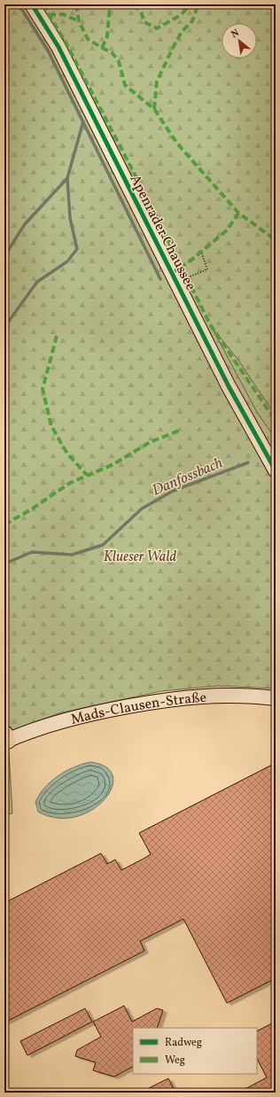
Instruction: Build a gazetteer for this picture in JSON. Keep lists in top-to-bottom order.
{
  "streets": {
    "street": ["Apenrader Chaussee", "Mads-Clausen-Straße"]
  },
  "water": ["Danfossbach"],
  "parks": ["Klueser Wald"],
  "legend": ["Radweg", "Weg"],
  "north": "top left"
}
